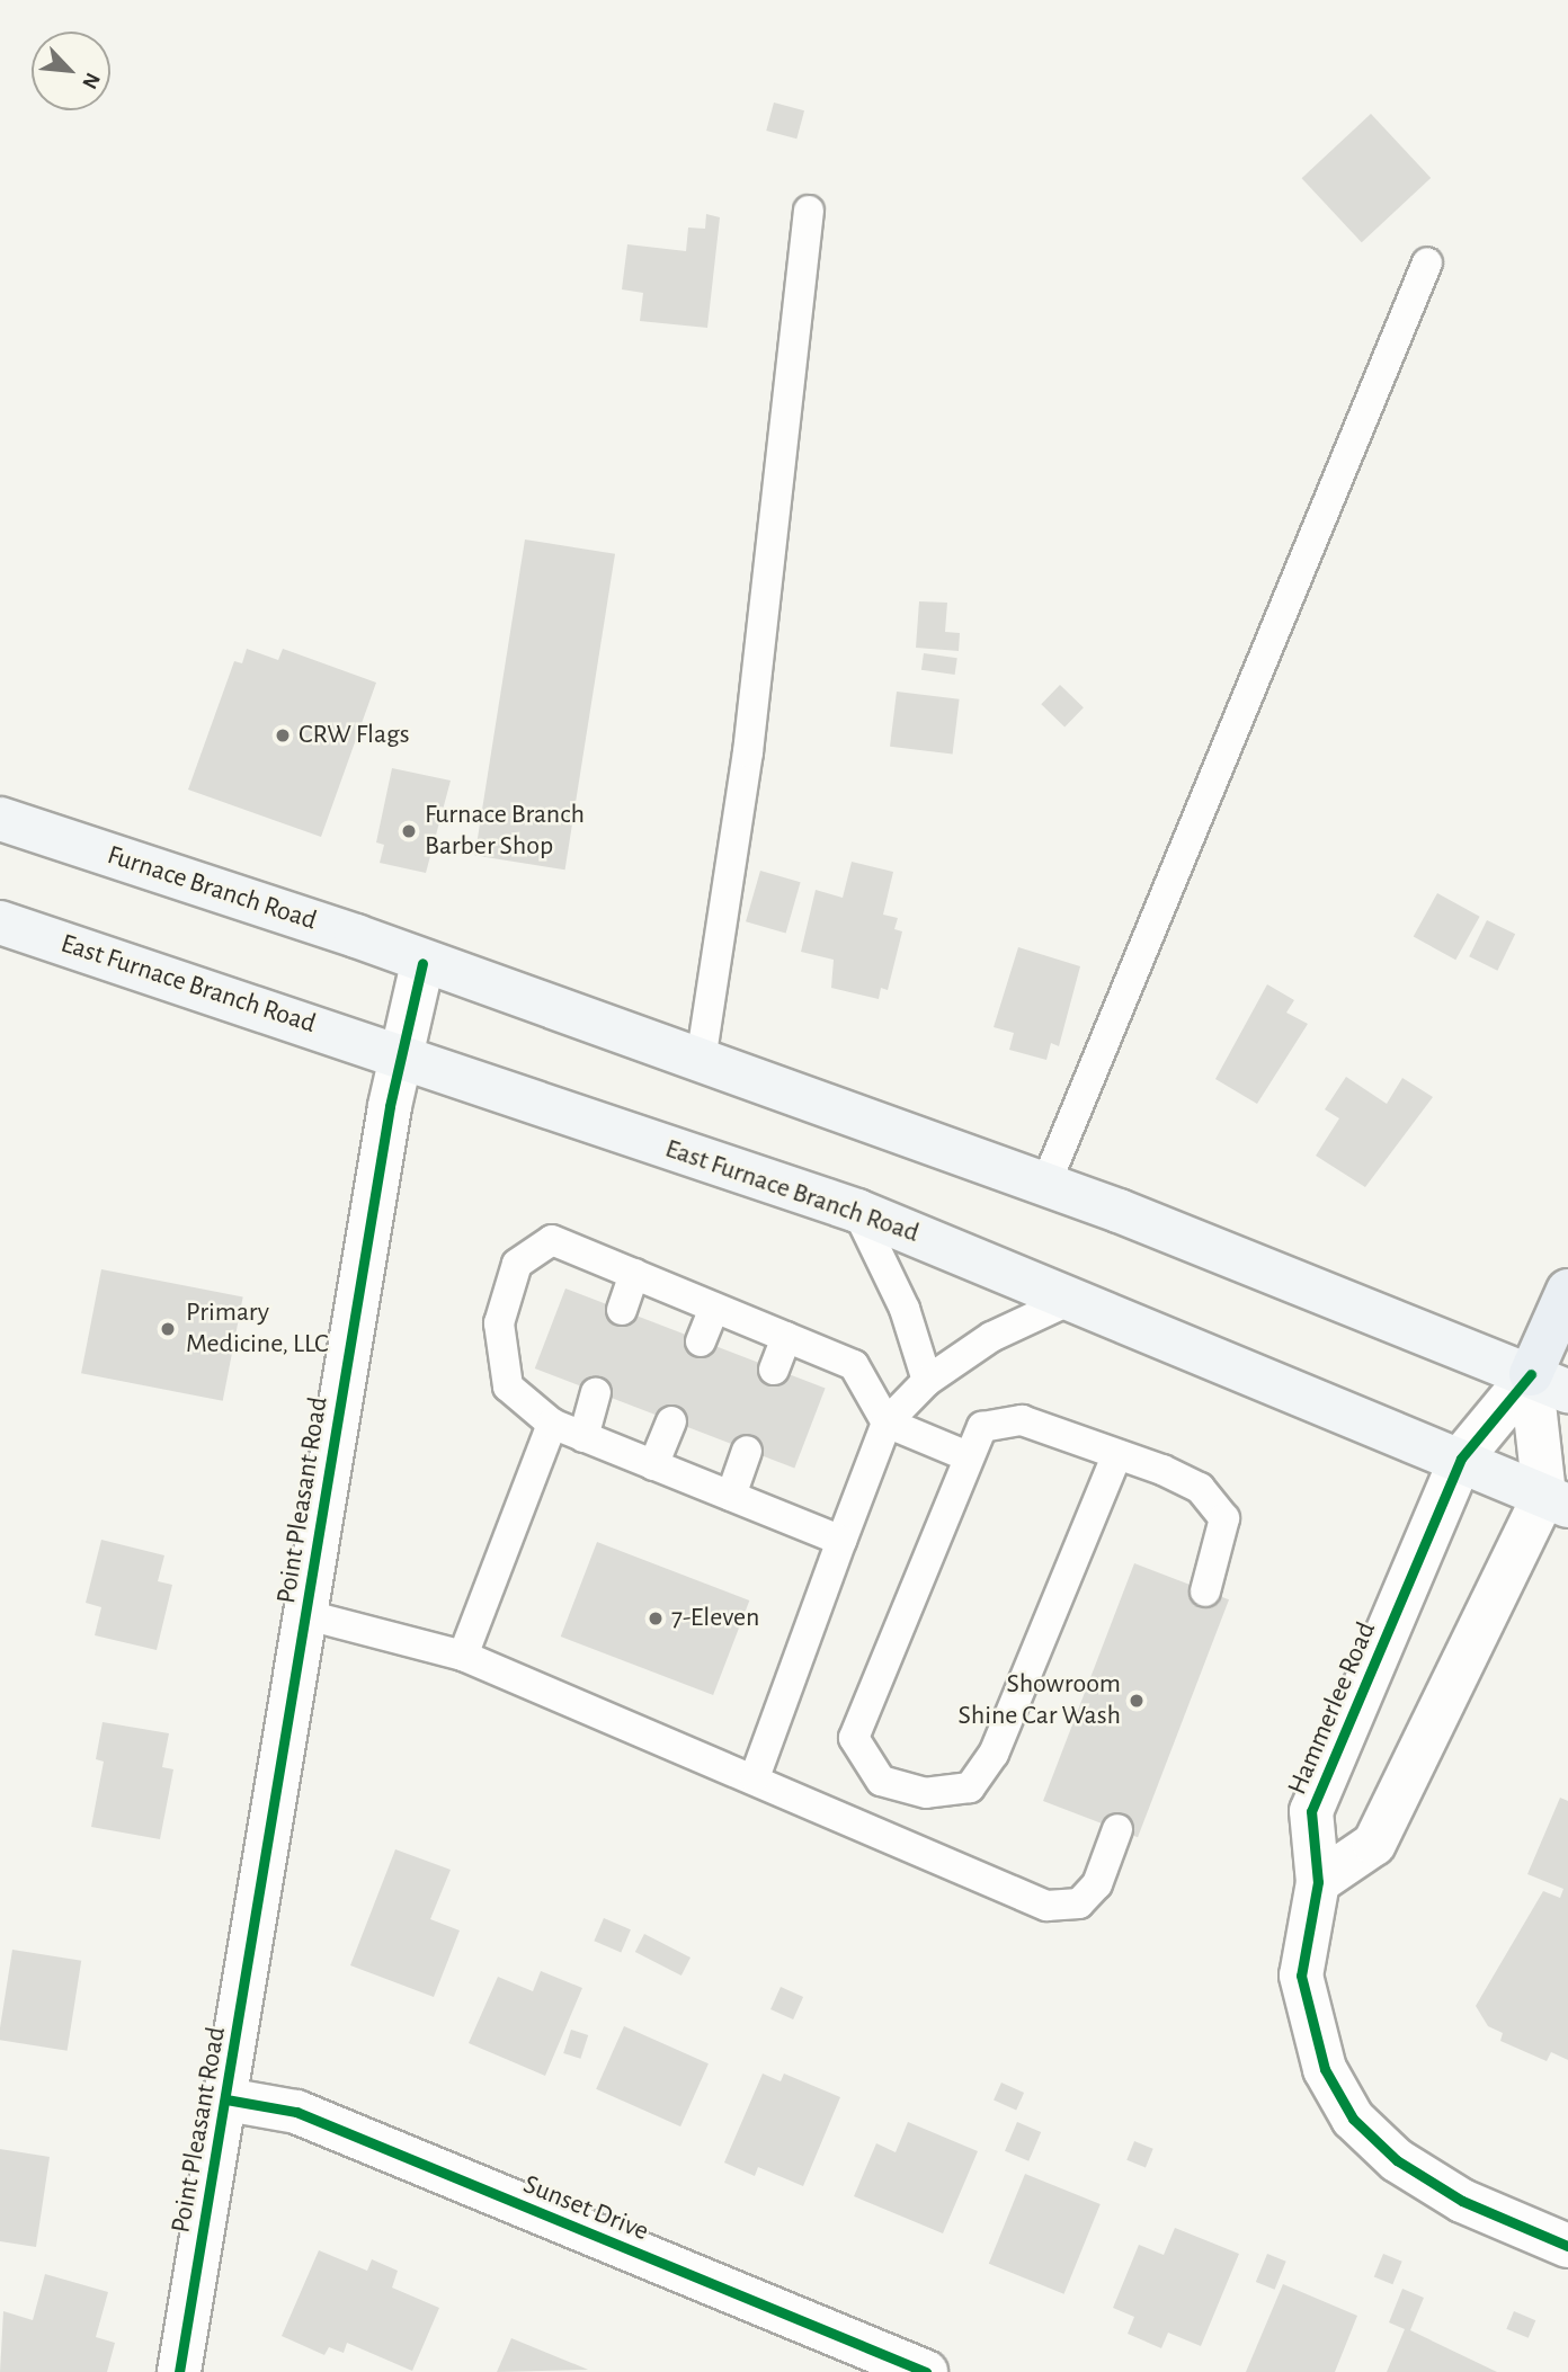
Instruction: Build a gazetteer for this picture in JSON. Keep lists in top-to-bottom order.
{
  "streets": {
    "main road": ["Furnace Branch Road", "East Furnace Branch Road"],
    "street": ["Point Pleasant Road", "Hammerlee Road", "Sunset Drive"]
  },
  "crossings": [
    ["Furnace Branch Road", "Point Pleasant Road"],
    ["East Furnace Branch Road", "Point Pleasant Road"],
    ["East Furnace Branch Road", "Hammerlee Road"],
    ["Point Pleasant Road", "Sunset Drive"]
  ],
  "places": [
    "CRW Flags",
    "Furnace Branch Barber Shop",
    "Primary Medicine, LLC",
    "7-Eleven",
    "Showroom Shine Car Wash"
  ],
  "north": "bottom right"
}
